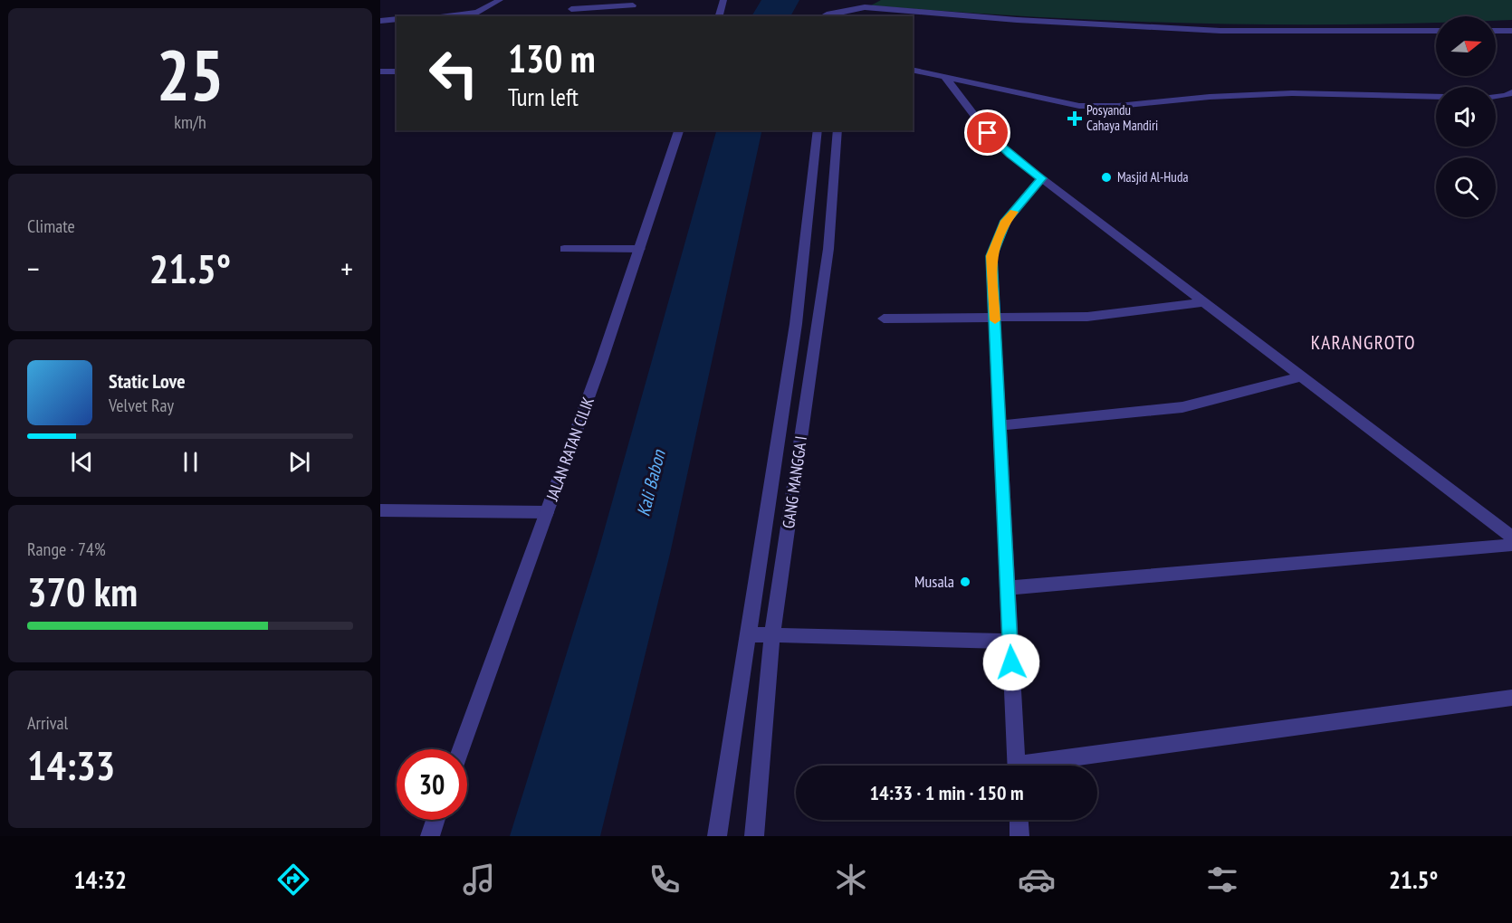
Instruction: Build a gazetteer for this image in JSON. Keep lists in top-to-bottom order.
{
  "streets": {
    "street": ["JALAN RATAN CILIK", "GANG MANGGA I"]
  },
  "districts": ["KARANGROTO"],
  "water": ["Kali Babon"],
  "places": {
    "health": ["Posyandu Cahaya Mandiri"],
    "other": ["Masjid Al-Huda", "Musala"]
  },
  "north": "right",
  "page": {
    "tile": [
      ["25", "km/h"],
      "Climate",
      ["Range · 74%", "370 km"],
      ["Arrival", "14:33"]
    ],
    "turn": ["130 m", "Turn left"],
    "heat": ["−", "21.5°", "+"],
    "song": ["Static Love", "Velvet Ray"],
    "limit": "30",
    "trip": "14:33 · 1 min · 150 m",
    "tabs": ["14:32", "21.5°"]
  }
}
